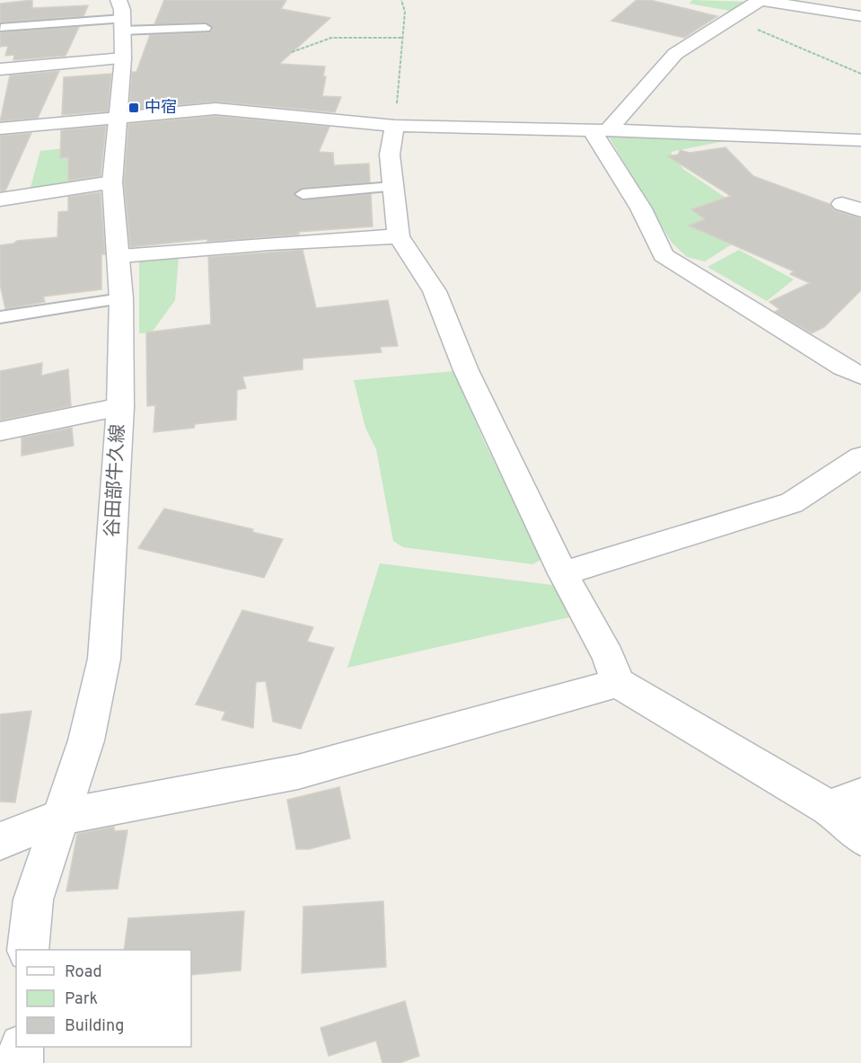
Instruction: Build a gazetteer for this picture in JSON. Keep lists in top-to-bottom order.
{
  "streets": {
    "street": ["谷田部牛久線"]
  },
  "places": {
    "transit": ["中宿"]
  },
  "legend": ["Road", "Park", "Building"]
}
